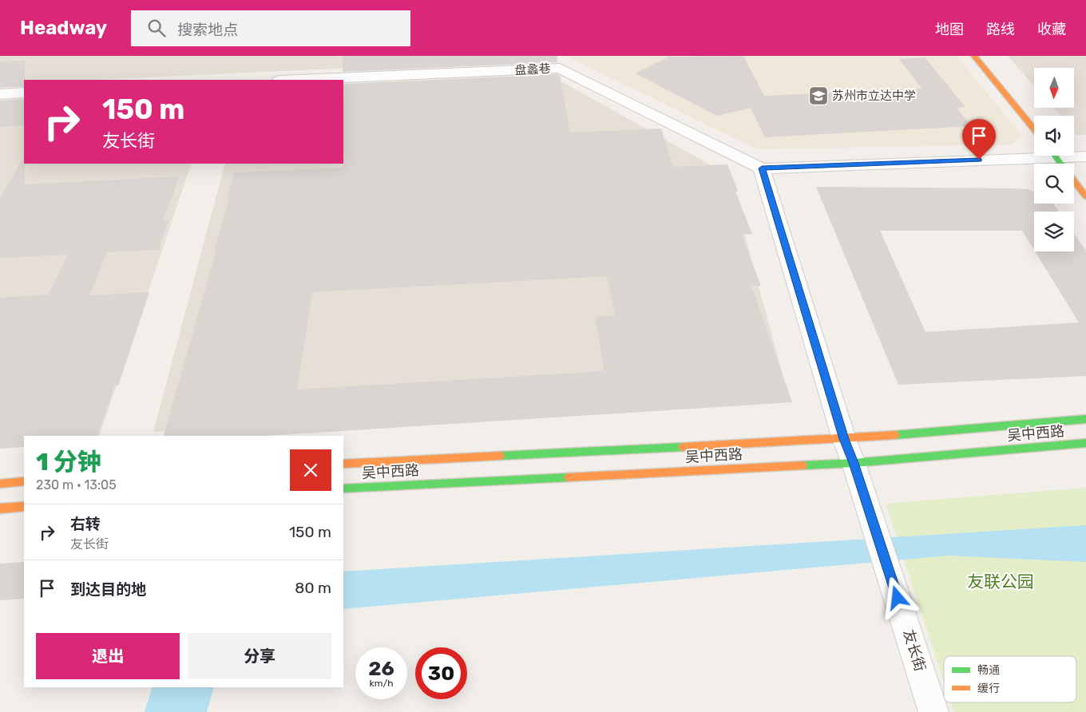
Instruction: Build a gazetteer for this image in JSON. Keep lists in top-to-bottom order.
{
  "streets": {
    "main road": ["吴中西路"],
    "street": ["盘蠡巷", "友长街"]
  },
  "crossings": [
    ["盘蠡巷", "友长街"],
    ["吴中西路", "友长街"]
  ],
  "parks": ["友联公园"],
  "places": {
    "school or university": ["苏州市立达中学"]
  },
  "legend": ["畅通", "缓行"],
  "north": "bottom",
  "page": {
    "header": "Headway",
    "search": "搜索地点",
    "nav": ["地图", "路线", "收藏"],
    "turn": ["150 m", "友长街"],
    "heading": ["1 分钟", "230 m · 13:05"],
    "list": [
      {
        "name": "右转",
        "note": "友长街",
        "value": "150 m"
      },
      {
        "name": "到达目的地",
        "value": "80 m"
      }
    ],
    "buttons": ["退出", "分享"],
    "speed": "26 km/h",
    "limit": "30"
  }
}
